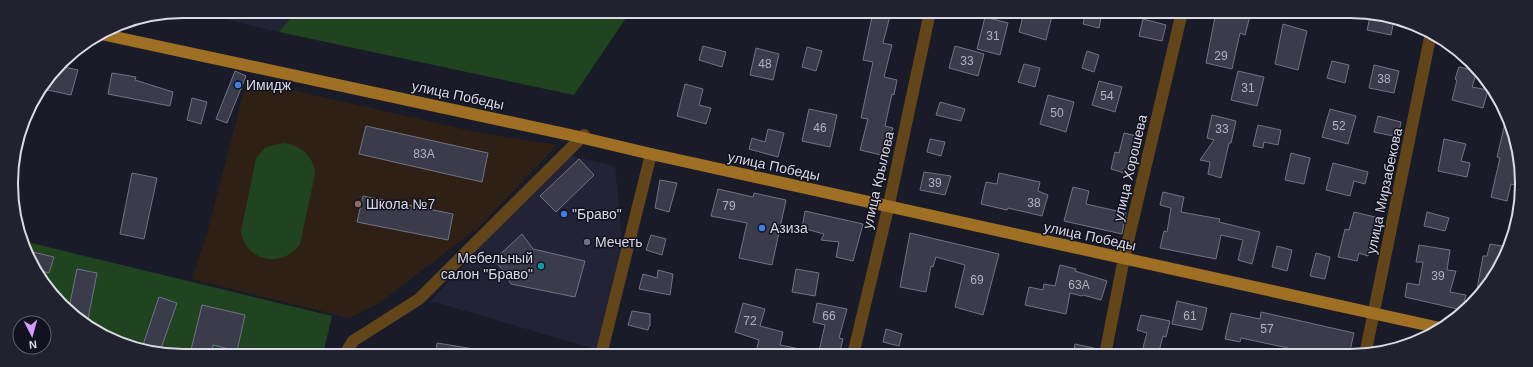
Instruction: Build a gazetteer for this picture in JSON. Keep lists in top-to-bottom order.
{
  "streets": {
    "main road": ["улица Победы"],
    "street": ["улица Хорошева", "улица Крылова", "улица Мирзабекова"]
  },
  "crossings": [
    ["улица Победы", "улица Хорошева"],
    ["улица Победы", "улица Крылова"],
    ["улица Победы", "улица Мирзабекова"]
  ],
  "places": [
    "Имидж",
    "Школа №7",
    "\"Браво\"",
    "Азиза",
    "Мечеть",
    "Мебельный салон \"Браво\""
  ],
  "house_numbers": [
    "31",
    "29",
    "33",
    "48",
    "38",
    "31",
    "54",
    "50",
    "52",
    "46",
    "33",
    "83А",
    "39",
    "38",
    "79",
    "39",
    "69",
    "63А",
    "66",
    "61",
    "72",
    "57"
  ],
  "north": "bottom"
}
